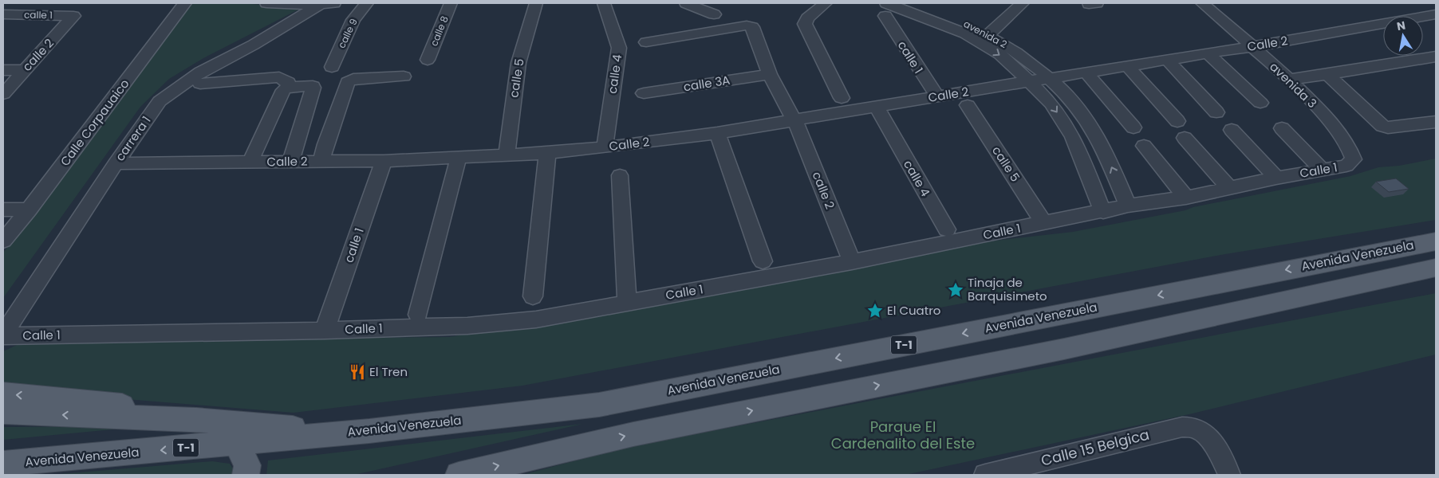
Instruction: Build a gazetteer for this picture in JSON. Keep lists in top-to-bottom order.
{
  "streets": {
    "main road": ["Avenida Venezuela", "T-1"],
    "street": [
      "calle 1",
      "calle 8",
      "calle 9",
      "avenida 2",
      "Calle 2",
      "calle 2",
      "calle 4",
      "calle 5",
      "calle 3A",
      "avenida 3",
      "Calle Corpauaico",
      "carrera 1",
      "Calle 1",
      "Calle 15 Belgica"
    ]
  },
  "crossings": [
    ["calle 1", "Calle 2"],
    ["calle 1", "calle 2"],
    ["calle 1", "Calle 1"],
    ["avenida 2", "Calle 2"],
    ["avenida 2", "Calle 1"],
    ["Calle 2", "calle 2"],
    ["Calle 2", "calle 4"],
    ["Calle 2", "calle 5"],
    ["Calle 2", "avenida 3"],
    ["Calle 2", "carrera 1"],
    ["calle 2", "calle 3A"],
    ["calle 2", "Calle 1"],
    ["calle 5", "Calle 1"],
    ["avenida 3", "Calle 1"],
    ["carrera 1", "Calle 1"]
  ],
  "parks": ["Parque El Cardenalito del Este"],
  "places": {
    "place": ["Tinaja de Barquisimeto", "El Cuatro"],
    "restaurant": ["El Tren"]
  },
  "north": "top"
}
